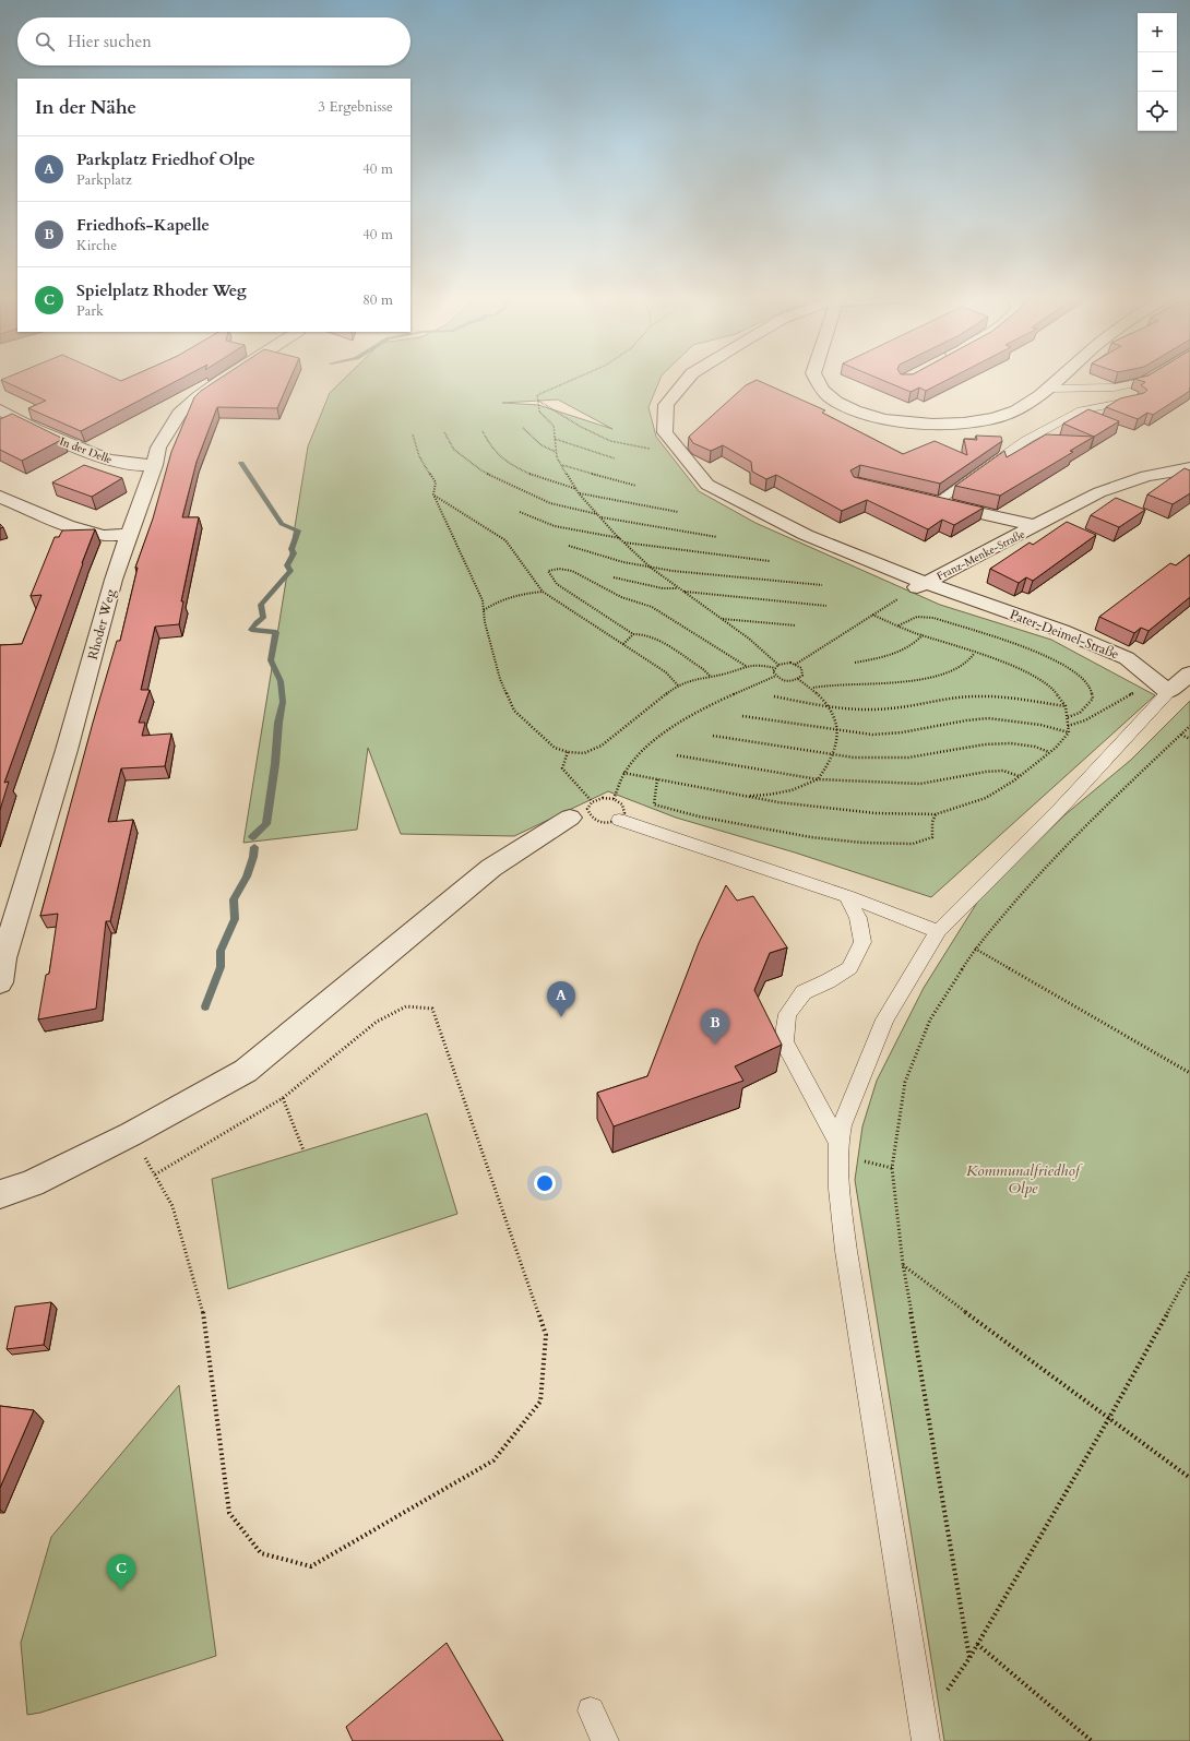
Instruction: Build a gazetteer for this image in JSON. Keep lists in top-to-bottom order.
{
  "streets": {
    "street": [
      "In der Delle",
      "Franz-Menke-Straße",
      "Rhoder Weg",
      "Pater-Deimel-Straße"
    ]
  },
  "crossings": [
    ["In der Delle", "Rhoder Weg"],
    ["Franz-Menke-Straße", "Pater-Deimel-Straße"]
  ],
  "parks": ["Kommunalfriedhof Olpe"],
  "page": {
    "map_buttons": ["+", "−"],
    "search": "Hier suchen",
    "heading": ["In der Nähe", "3 Ergebnisse"],
    "list": [
      {
        "mark": "A",
        "name": "Parkplatz Friedhof Olpe",
        "note": "Parkplatz",
        "value": "40 m"
      },
      {
        "mark": "B",
        "name": "Friedhofs-Kapelle",
        "note": "Kirche",
        "value": "40 m"
      },
      {
        "mark": "C",
        "name": "Spielplatz Rhoder Weg",
        "note": "Park",
        "value": "80 m"
      }
    ],
    "pins": ["A", "B", "C"]
  }
}
